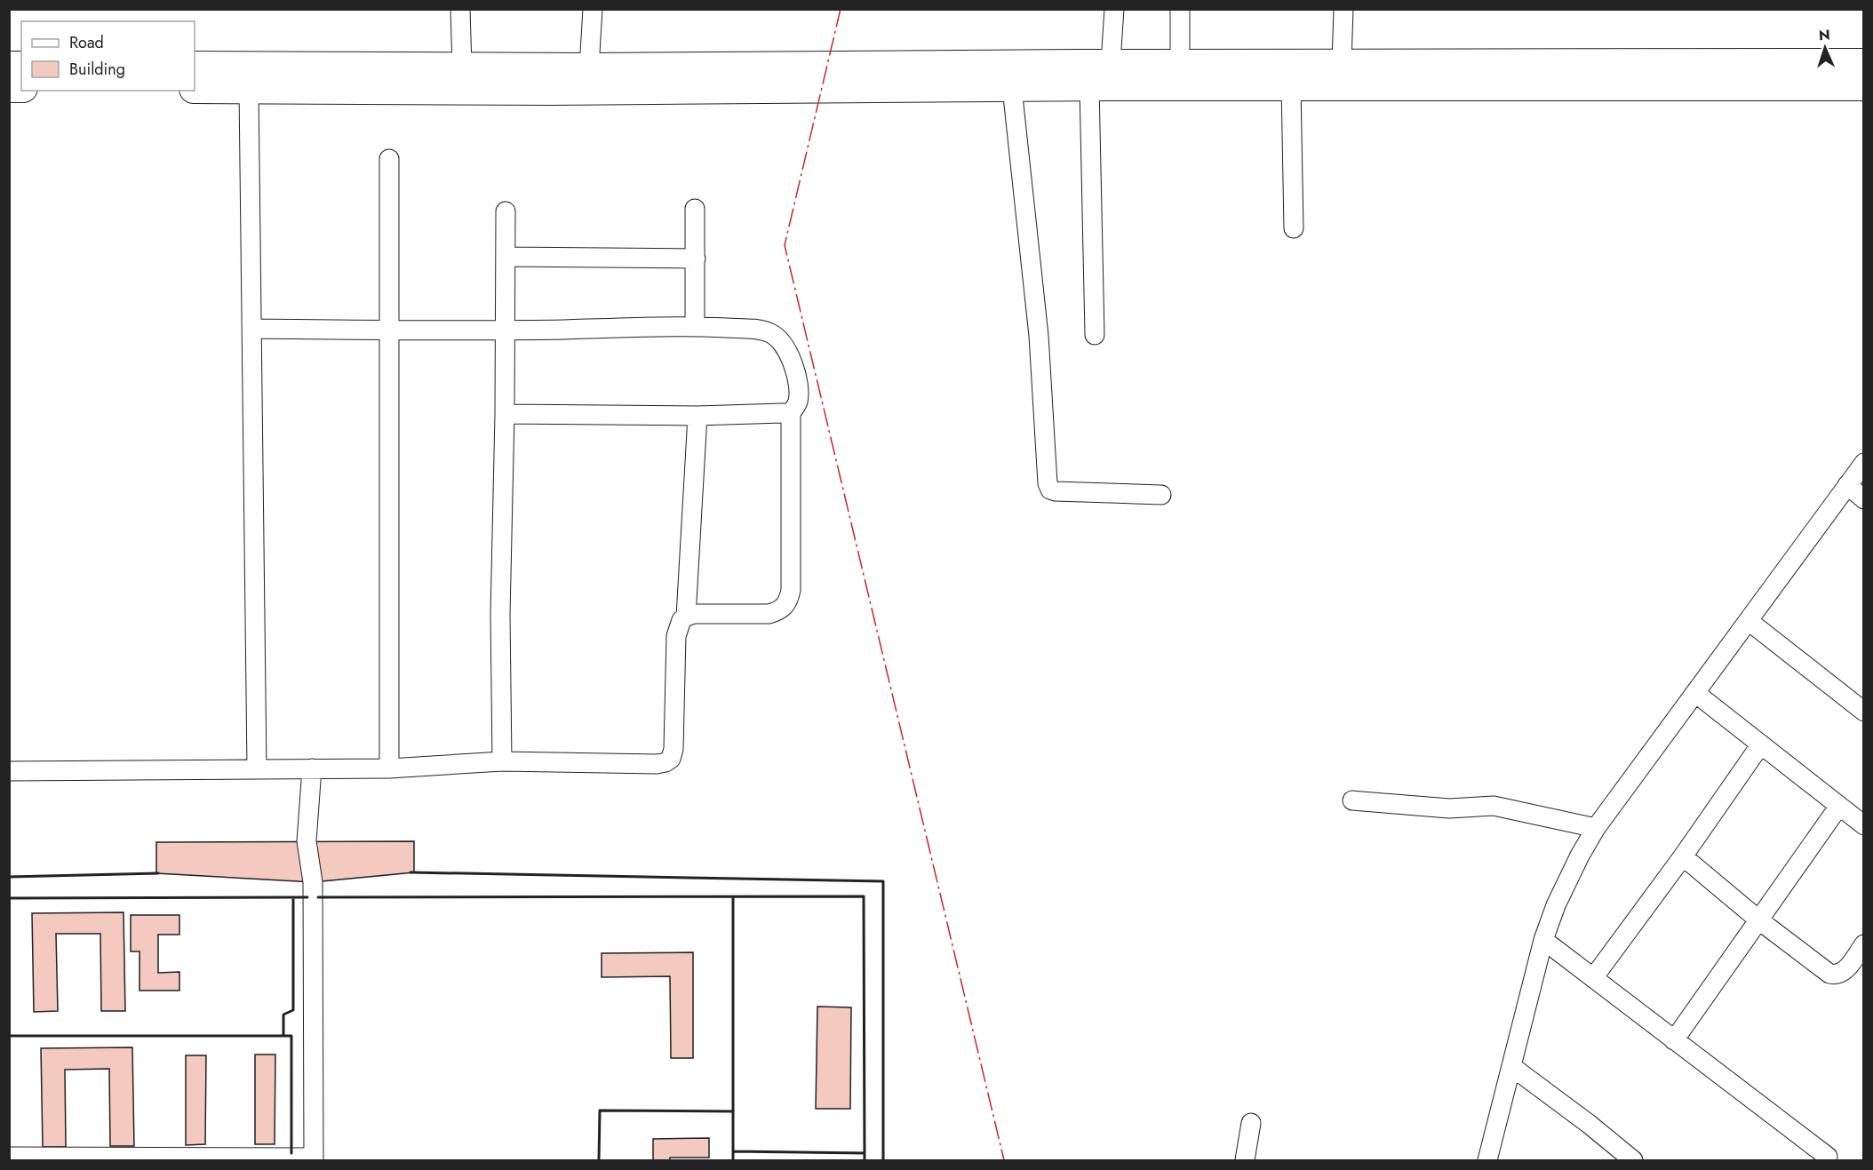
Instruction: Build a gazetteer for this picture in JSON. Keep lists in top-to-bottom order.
{
  "legend": ["Road", "Building"],
  "north": "top"
}
